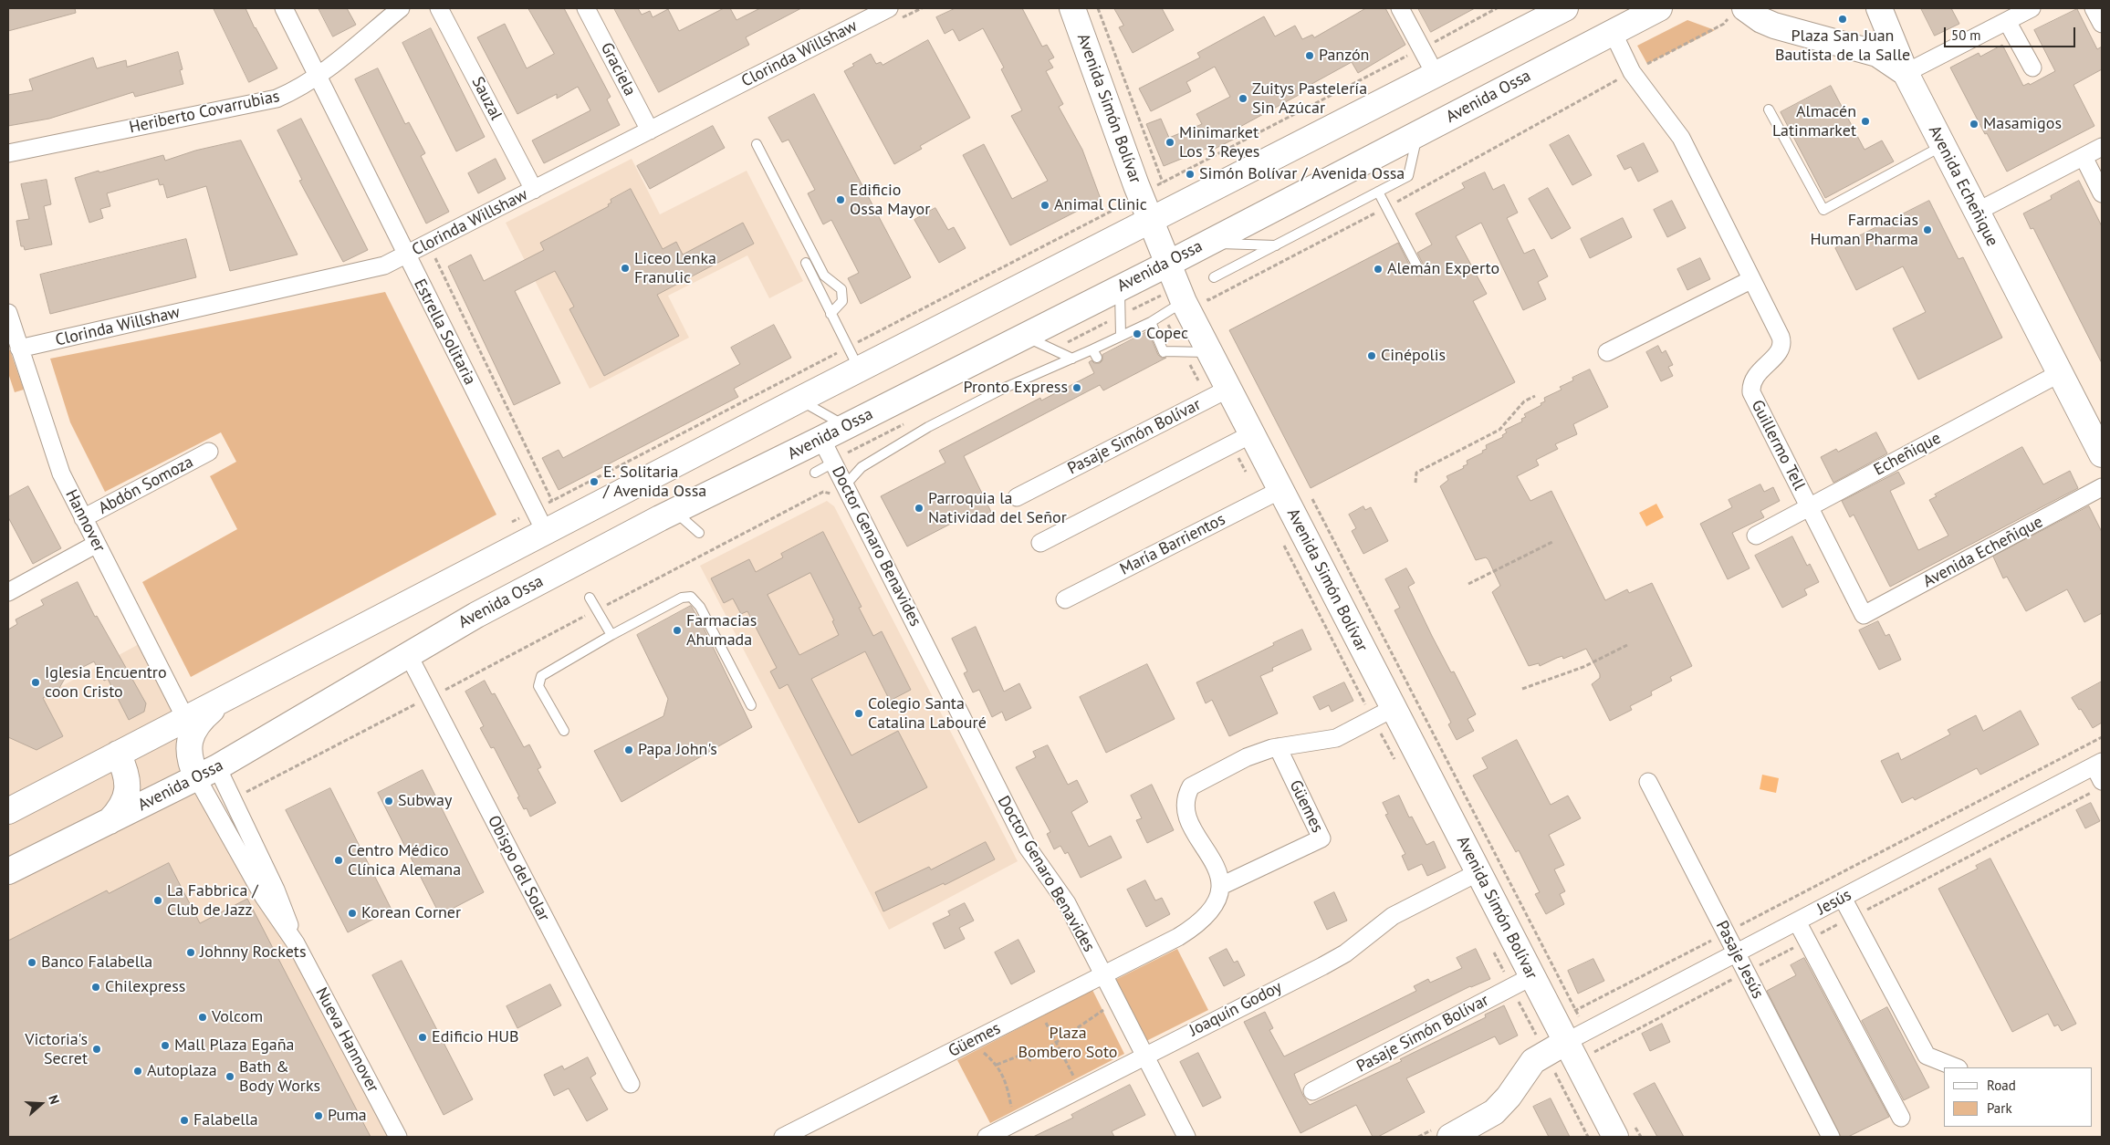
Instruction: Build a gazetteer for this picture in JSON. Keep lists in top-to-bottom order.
{
  "streets": {
    "main road": ["Avenida Ossa", "Avenida Simón Bolívar", "Avenida Echeñique"],
    "street": [
      "Clorinda Willshaw",
      "Graciela",
      "Sauzal",
      "Heriberto Covarrubias",
      "Estrella Solitaria",
      "Pasaje Simón Bolívar",
      "Guillermo Tell",
      "Echeñique",
      "Abdón Somoza",
      "Hannover",
      "María Barrientos",
      "Doctor Genaro Benavides",
      "Güemes",
      "Obispo del Solar",
      "Jesús",
      "Pasaje Jesús",
      "Joaquín Godoy",
      "Nueva Hannover"
    ]
  },
  "crossings": [
    ["Clorinda Willshaw", "Graciela"],
    ["Clorinda Willshaw", "Sauzal"],
    ["Clorinda Willshaw", "Estrella Solitaria"],
    ["Clorinda Willshaw", "Hannover"],
    ["Avenida Ossa", "Avenida Simón Bolívar"],
    ["Avenida Ossa", "Guillermo Tell"],
    ["Avenida Ossa", "Doctor Genaro Benavides"],
    ["Avenida Ossa", "Obispo del Solar"],
    ["Avenida Ossa", "Nueva Hannover"],
    ["Avenida Simón Bolívar", "Pasaje Simón Bolívar"],
    ["Avenida Simón Bolívar", "María Barrientos"],
    ["Avenida Simón Bolívar", "Jesús"],
    ["Avenida Simón Bolívar", "Joaquín Godoy"],
    ["Heriberto Covarrubias", "Estrella Solitaria"],
    ["Avenida Echeñique", "Guillermo Tell"],
    ["Avenida Echeñique", "Echeñique"],
    ["Guillermo Tell", "Echeñique"],
    ["Abdón Somoza", "Hannover"],
    ["Doctor Genaro Benavides", "Güemes"],
    ["Doctor Genaro Benavides", "Joaquín Godoy"],
    ["Jesús", "Pasaje Jesús"]
  ],
  "parks": ["Plaza Bombero Soto"],
  "places": [
    "Plaza San Juan Bautista de la Salle",
    "Panzón",
    "Zuitys Pastelería Sin Azúcar",
    "Almacén Latinmarket",
    "Masamigos",
    "Minimarket Los 3 Reyes",
    "Simón Bolívar / Avenida Ossa",
    "Edificio Ossa Mayor",
    "Animal Clinic",
    "Farmacias Human Pharma",
    "Liceo Lenka Franulic",
    "Alemán Experto",
    "Copec",
    "Cinépolis",
    "Pronto Express",
    "E. Solitaria / Avenida Ossa",
    "Parroquia la Natividad del Señor",
    "Farmacias Ahumada",
    "Iglesia Encuentro coon Cristo",
    "Colegio Santa Catalina Labouré",
    "Papa John's",
    "Subway",
    "Centro Médico Clínica Alemana",
    "La Fabbrica / Club de Jazz",
    "Korean Corner",
    "Johnny Rockets",
    "Banco Falabella",
    "Chilexpress",
    "Volcom",
    "Edificio HUB",
    "Mall Plaza Egaña",
    "Victoria's Secret",
    "Autoplaza",
    "Bath & Body Works",
    "Puma",
    "Falabella"
  ],
  "legend": ["Road", "Park"],
  "scale_bar": "50 m",
  "north": "right"
}
